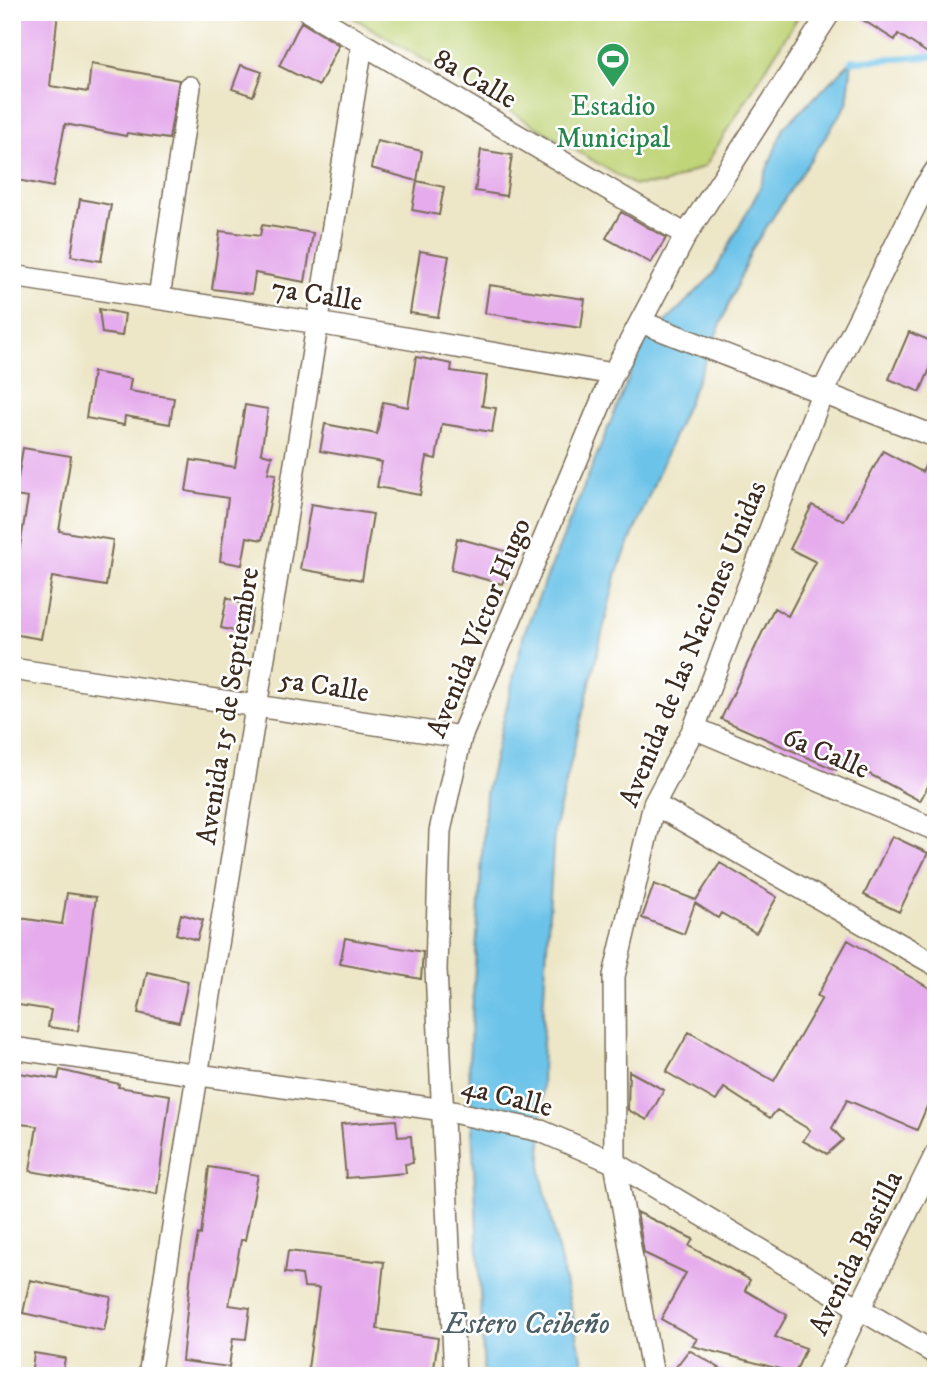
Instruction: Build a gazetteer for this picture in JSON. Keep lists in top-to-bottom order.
{
  "streets": {
    "street": [
      "8a Calle",
      "7a Calle",
      "Avenida Víctor Hugo",
      "Avenida de las Naciones Unidas",
      "5a Calle",
      "Avenida 15 de Septiembre",
      "6a Calle",
      "4a Calle",
      "Avenida Bastilla"
    ]
  },
  "crossings": [
    ["8a Calle", "Avenida Víctor Hugo"],
    ["8a Calle", "Avenida 15 de Septiembre"],
    ["7a Calle", "Avenida Víctor Hugo"],
    ["7a Calle", "Avenida 15 de Septiembre"],
    ["Avenida Víctor Hugo", "5a Calle"],
    ["Avenida Víctor Hugo", "4a Calle"],
    ["Avenida de las Naciones Unidas", "6a Calle"],
    ["Avenida de las Naciones Unidas", "4a Calle"],
    ["5a Calle", "Avenida 15 de Septiembre"],
    ["Avenida 15 de Septiembre", "4a Calle"],
    ["4a Calle", "Avenida Bastilla"]
  ],
  "water": ["Estero Ceibeño"],
  "places": {
    "sports": ["Estadio Municipal"]
  }
}
